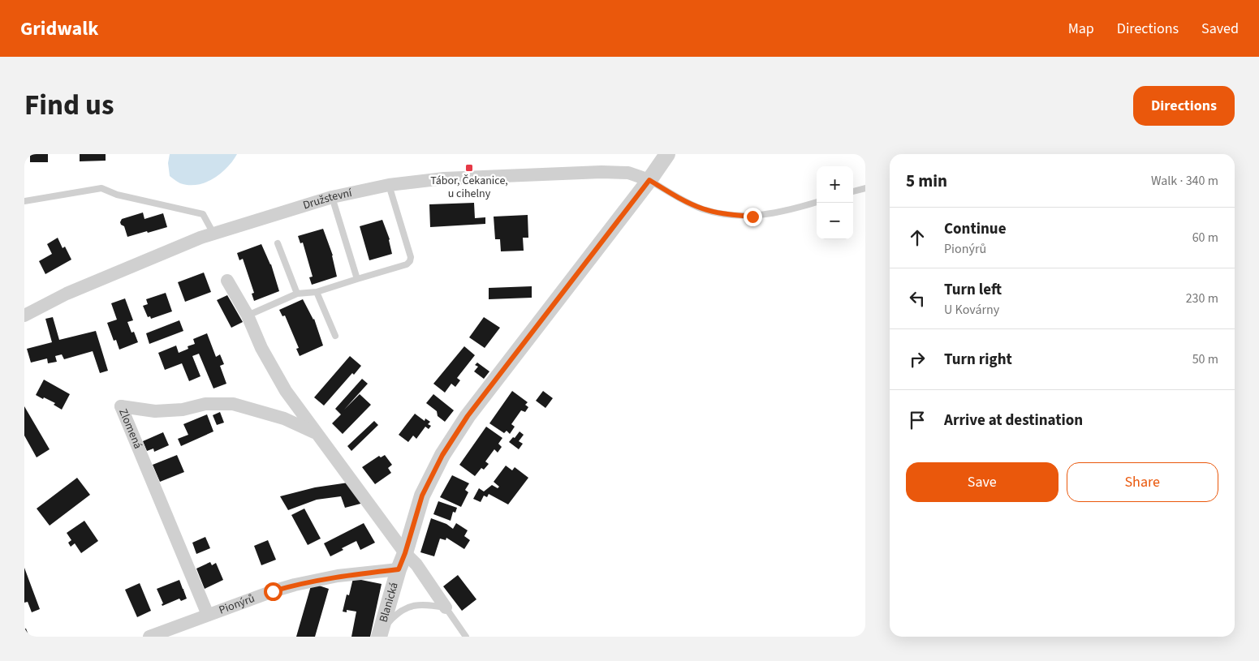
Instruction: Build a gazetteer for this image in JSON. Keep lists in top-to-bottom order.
{
  "streets": {
    "street": [
      "Družstevní",
      "Zlomená",
      "Blanická",
      "Pionýrů"
    ]
  },
  "crossings": [
    ["Družstevní", "Blanická"],
    ["Zlomená", "Blanická"],
    ["Zlomená", "Pionýrů"],
    ["Blanická", "Pionýrů"]
  ],
  "places": {
    "transit": ["Tábor, Čekanice, u cihelny"]
  },
  "page": {
    "header": "Gridwalk",
    "nav": ["Map", "Directions", "Saved"],
    "title": "Find us",
    "buttons": [
      "Directions",
      ["Save", "Share"]
    ],
    "heading": ["5 min", "Walk · 340 m"],
    "map_buttons": ["+", "−"],
    "list": [
      ["Continue", "Pionýrů", "60 m"],
      ["Turn left", "U Kovárny", "230 m"],
      ["Turn right", "50 m"],
      "Arrive at destination"
    ]
  }
}
